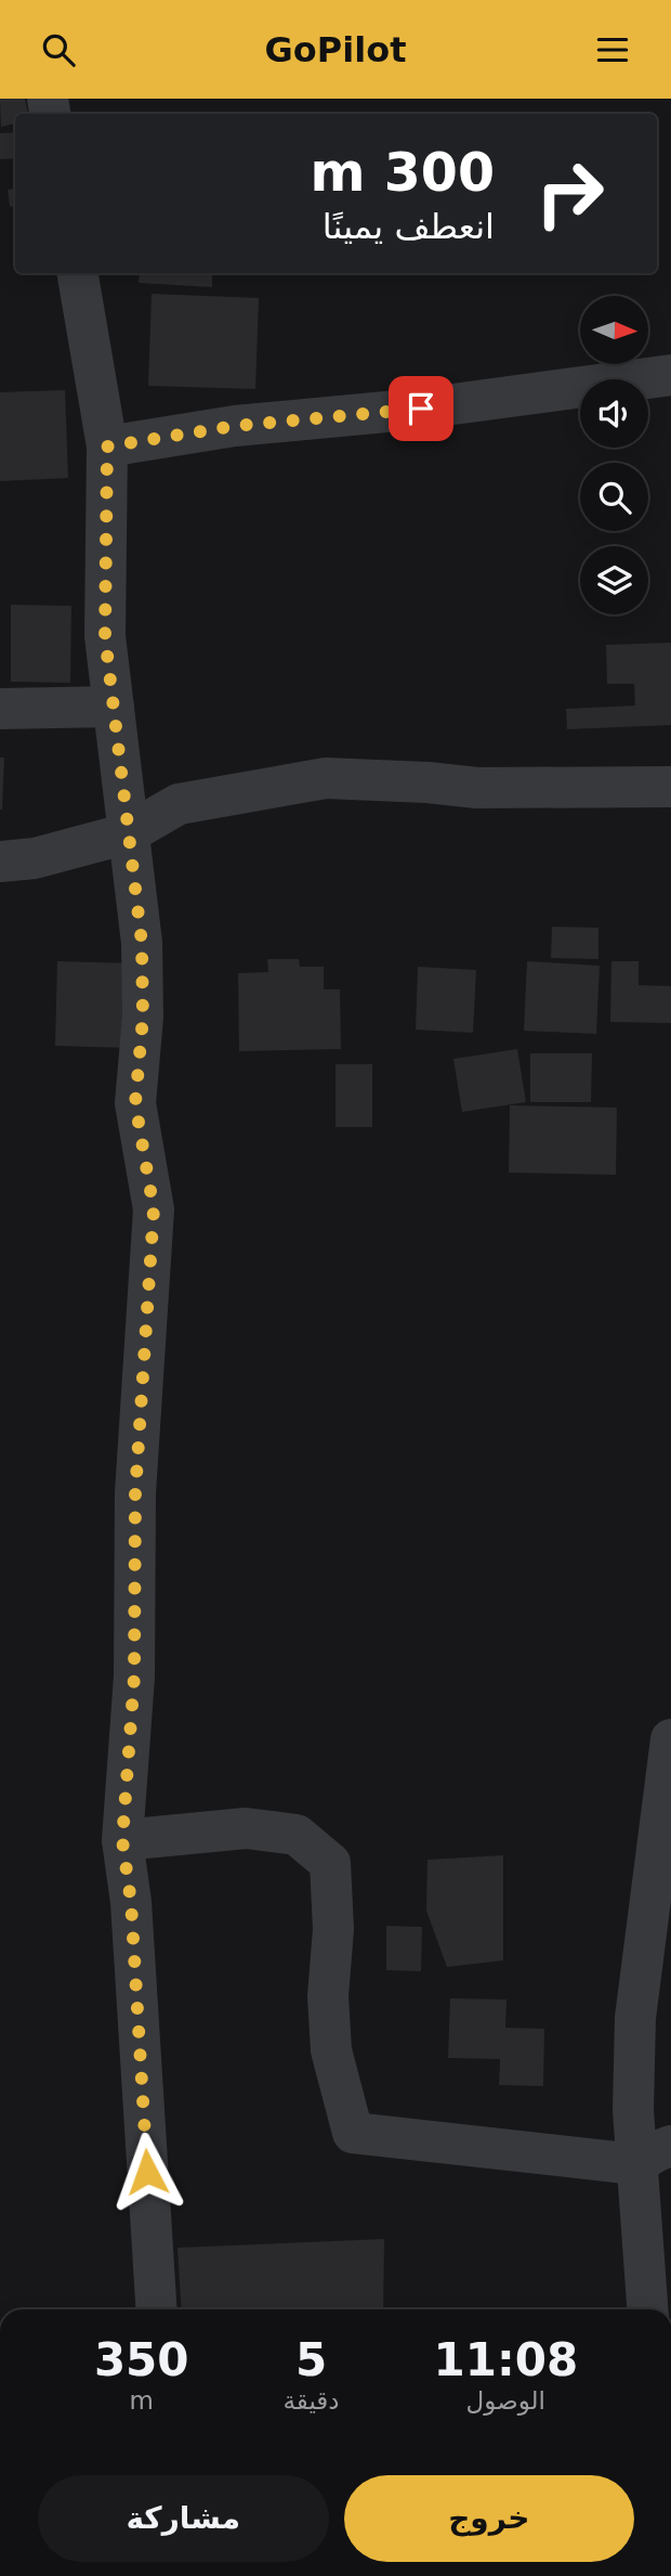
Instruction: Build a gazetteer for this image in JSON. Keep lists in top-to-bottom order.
{
  "north": "right",
  "page": {
    "header": "GoPilot",
    "turn": ["300 m", "انعطف يمينًا"],
    "eta": [
      "11:08",
      "الوصول",
      "5",
      "دقيقة",
      "350",
      "m"
    ],
    "buttons": ["خروج", "مشاركة"]
  }
}
